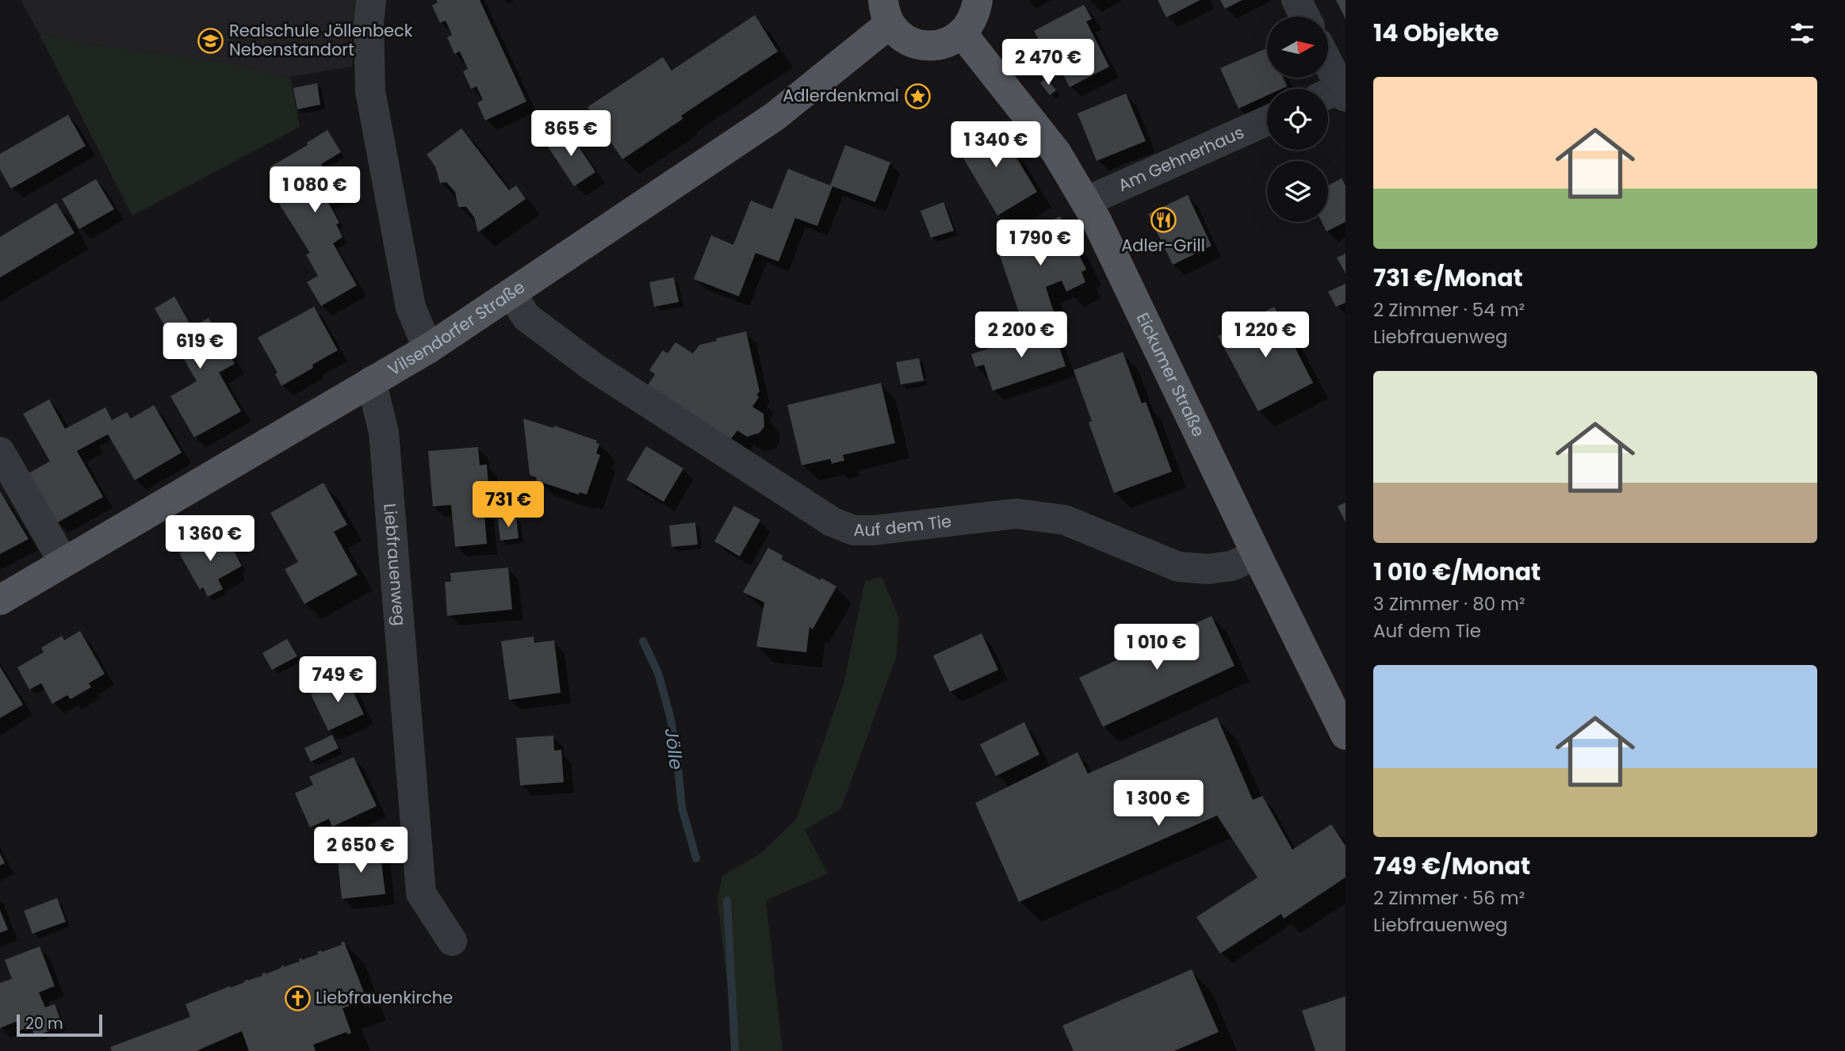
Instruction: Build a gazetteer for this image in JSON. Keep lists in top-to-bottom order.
{
  "streets": {
    "main road": ["Vilsendorfer Straße", "Eickumer Straße"],
    "street": ["Am Gehnerhaus", "Auf dem Tie", "Liebfrauenweg"]
  },
  "crossings": [
    ["Am Gehnerhaus", "Eickumer Straße"],
    ["Vilsendorfer Straße", "Auf dem Tie"],
    ["Vilsendorfer Straße", "Liebfrauenweg"],
    ["Eickumer Straße", "Auf dem Tie"]
  ],
  "water": ["Jölle"],
  "places": {
    "school or university": ["Realschule Jöllenbeck Nebenstandort"],
    "place": ["Adlerdenkmal"],
    "restaurant": ["Adler-Grill"],
    "church": ["Liebfrauenkirche"]
  },
  "scale_bar": "20 m",
  "north": "right",
  "page": {
    "heading": "14 Objekte",
    "price": [
      "2 470 €",
      "865 €",
      "1 340 €",
      "1 080 €",
      "1 790 €",
      "2 200 €",
      "1 220 €",
      "619 €",
      "731 €",
      "1 360 €",
      "1 010 €",
      "749 €",
      "1 300 €",
      "2 650 €"
    ],
    "list": [
      {
        "name": "731 €/Monat",
        "note": "2 Zimmer · 54 m² · Liebfrauenweg"
      },
      {
        "name": "1 010 €/Monat",
        "note": "3 Zimmer · 80 m² · Auf dem Tie"
      },
      {
        "name": "749 €/Monat",
        "note": "2 Zimmer · 56 m² · Liebfrauenweg"
      }
    ],
    "scale": "20 m"
  }
}
